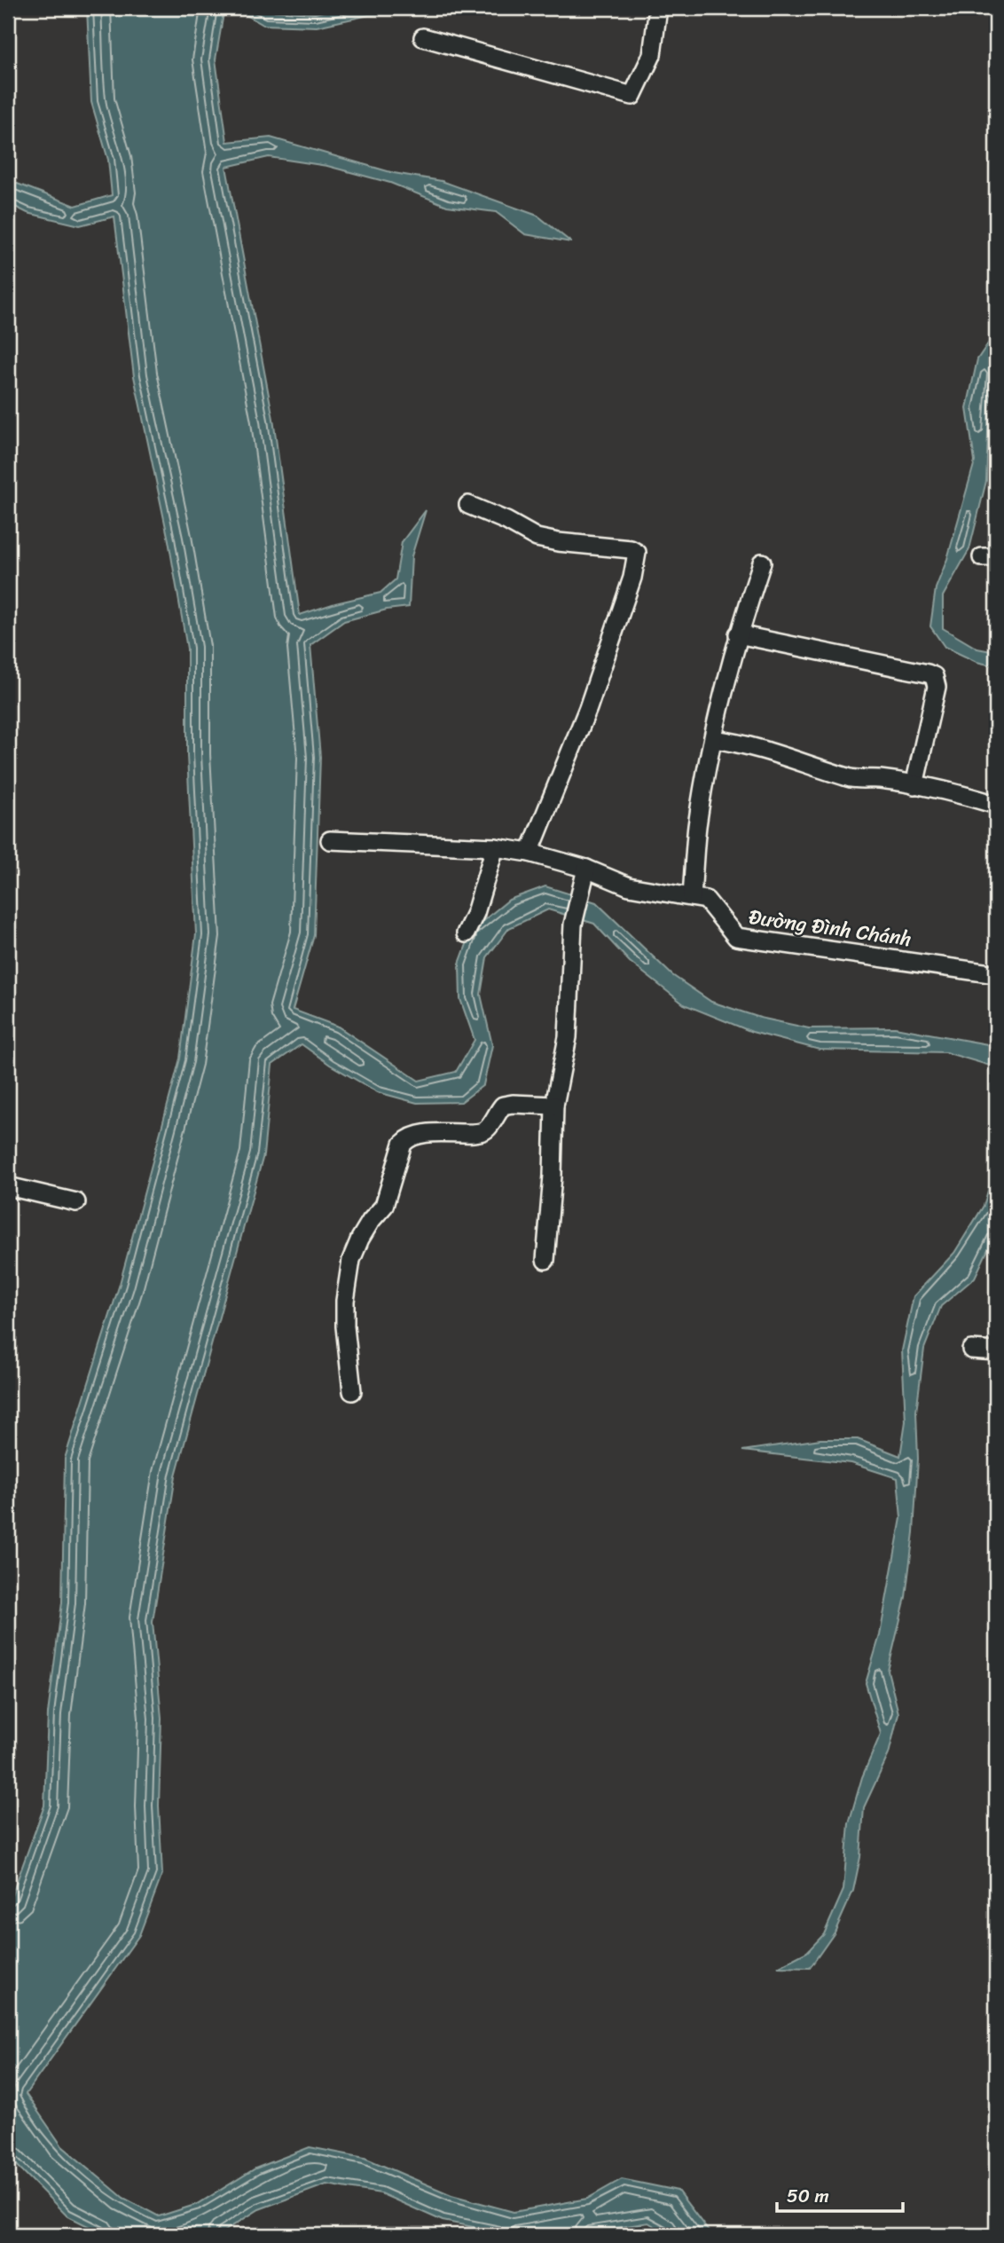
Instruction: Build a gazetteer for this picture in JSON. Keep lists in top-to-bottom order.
{
  "streets": {
    "street": ["Đường Đình Chánh"]
  },
  "scale_bar": "50 m"
}
